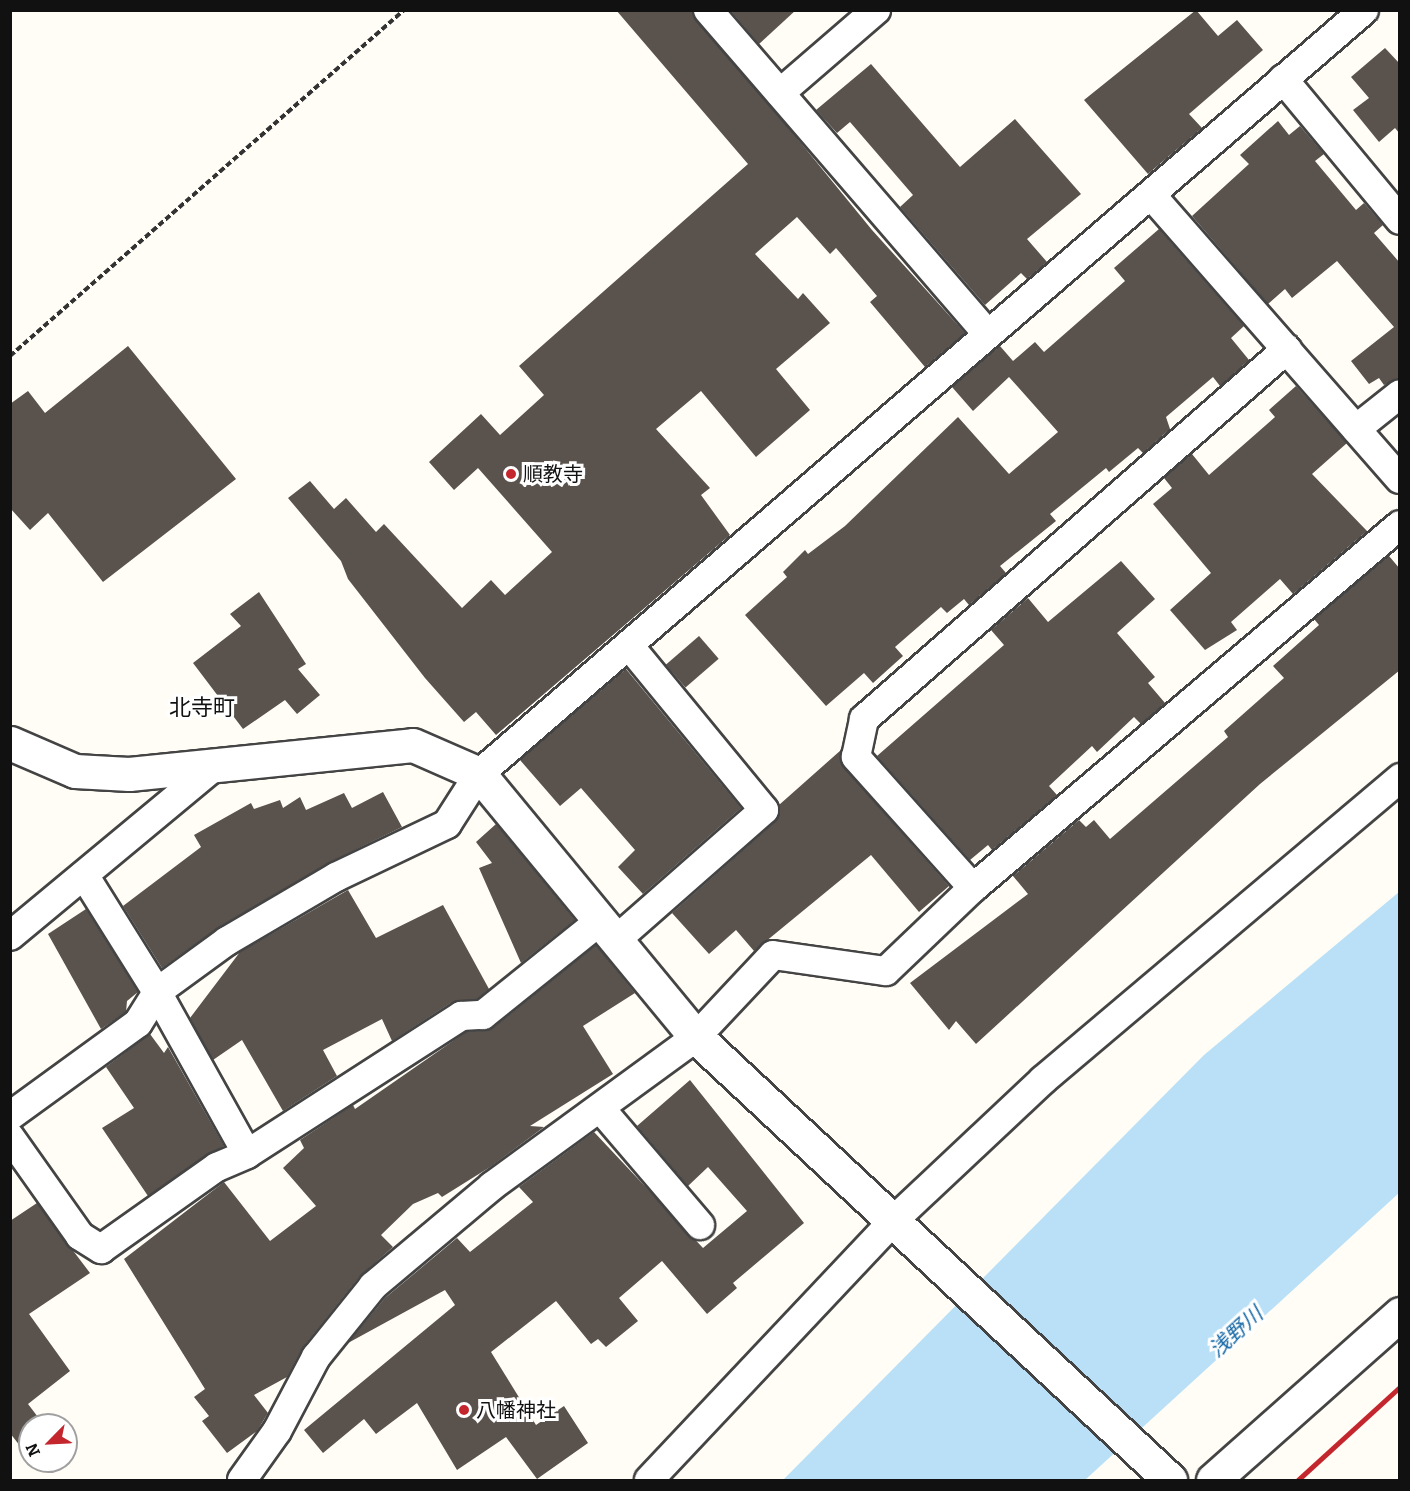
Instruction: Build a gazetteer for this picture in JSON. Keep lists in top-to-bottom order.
{
  "districts": ["北寺町"],
  "water": ["浅野川"],
  "places": ["順教寺", "八幡神社"],
  "north": "bottom left"
}
